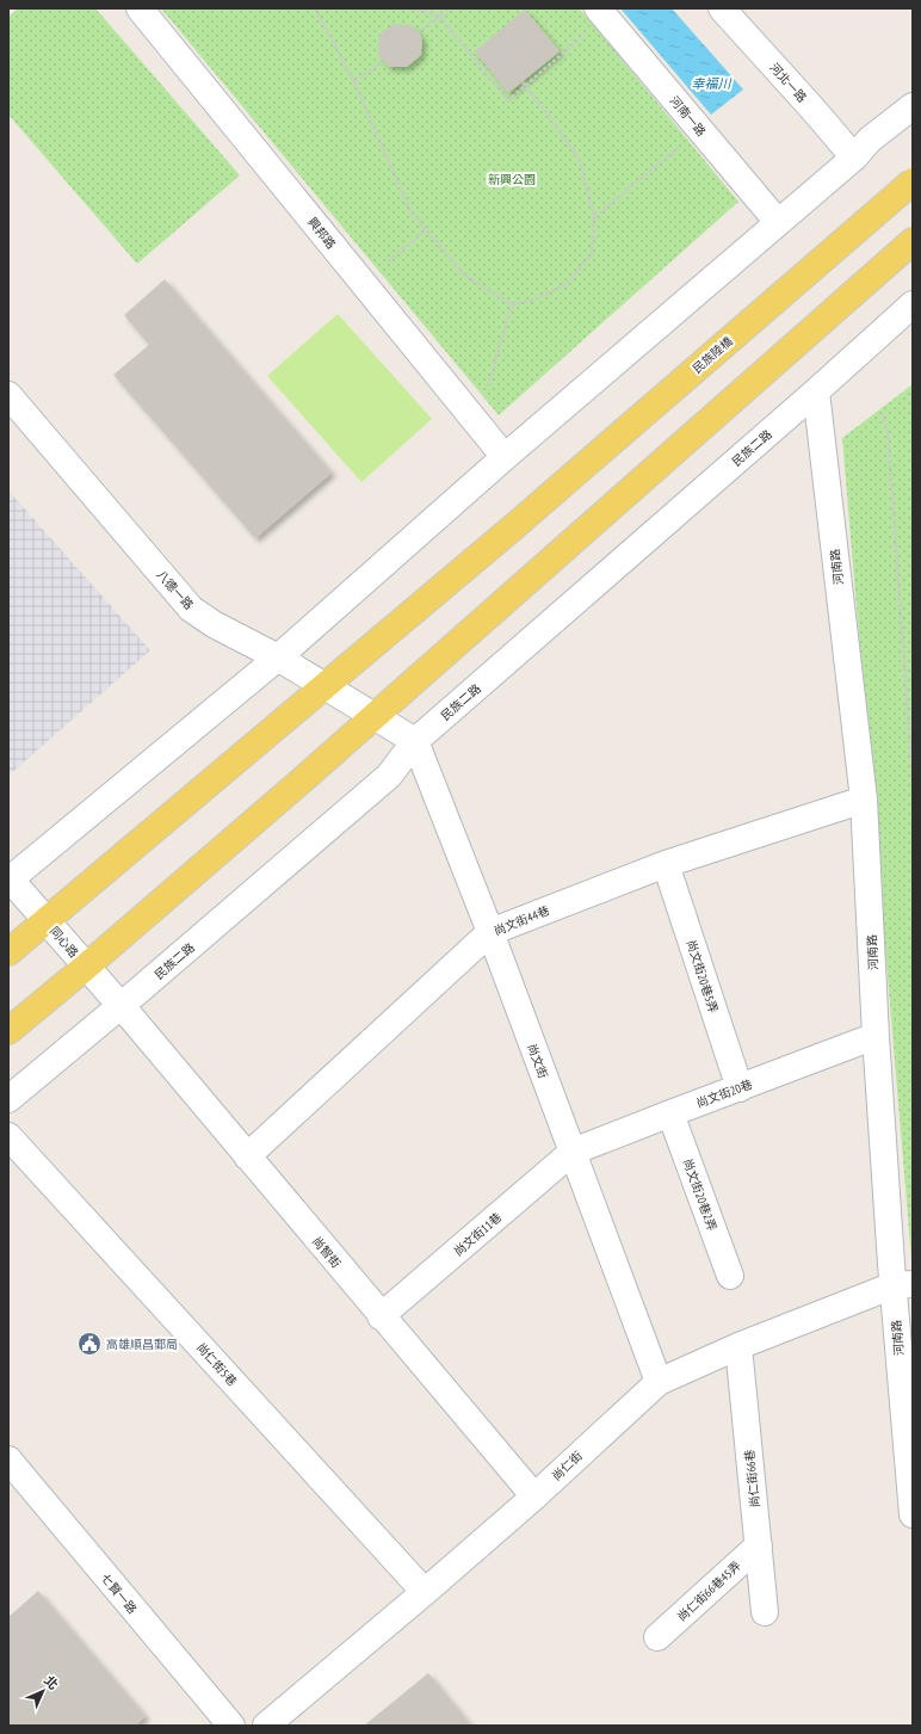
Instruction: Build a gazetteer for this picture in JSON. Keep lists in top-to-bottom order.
{
  "streets": {
    "main road": ["民族陸橋"],
    "street": [
      "河北一路",
      "河南一路",
      "興邦路",
      "民族二路",
      "河南路",
      "八德一路",
      "尚文街44巷",
      "同心路",
      "尚文街20巷5弄",
      "尚文街",
      "尚文街20巷",
      "尚文街20巷2弄",
      "尚文街11巷",
      "尚智街",
      "尚仁街5巷",
      "尚仁街",
      "尚仁街66巷",
      "尚仁街66巷45弄",
      "七賢一路"
    ]
  },
  "crossings": [
    ["民族陸橋", "八德一路"],
    ["民族二路", "河南路"],
    ["民族二路", "八德一路"],
    ["民族二路", "同心路"],
    ["民族二路", "尚文街"],
    ["民族二路", "尚智街"],
    ["河南路", "尚文街44巷"],
    ["河南路", "尚文街20巷"],
    ["河南路", "尚仁街"],
    ["八德一路", "尚文街"],
    ["尚文街44巷", "尚文街20巷5弄"],
    ["尚文街44巷", "尚文街"],
    ["尚文街44巷", "尚智街"],
    ["同心路", "尚智街"],
    ["尚文街20巷5弄", "尚文街20巷"],
    ["尚文街", "尚文街20巷"],
    ["尚文街", "尚文街11巷"],
    ["尚文街", "尚仁街"],
    ["尚文街20巷", "尚文街20巷2弄"],
    ["尚文街20巷", "尚文街11巷"],
    ["尚文街11巷", "尚智街"],
    ["尚智街", "尚仁街"],
    ["尚仁街5巷", "尚仁街"],
    ["尚仁街", "尚仁街66巷"],
    ["尚仁街66巷", "尚仁街66巷45弄"]
  ],
  "water": ["幸福川"],
  "parks": ["新興公園"],
  "places": {
    "public building": ["高雄順昌郵局"]
  },
  "north": "top right"
}
